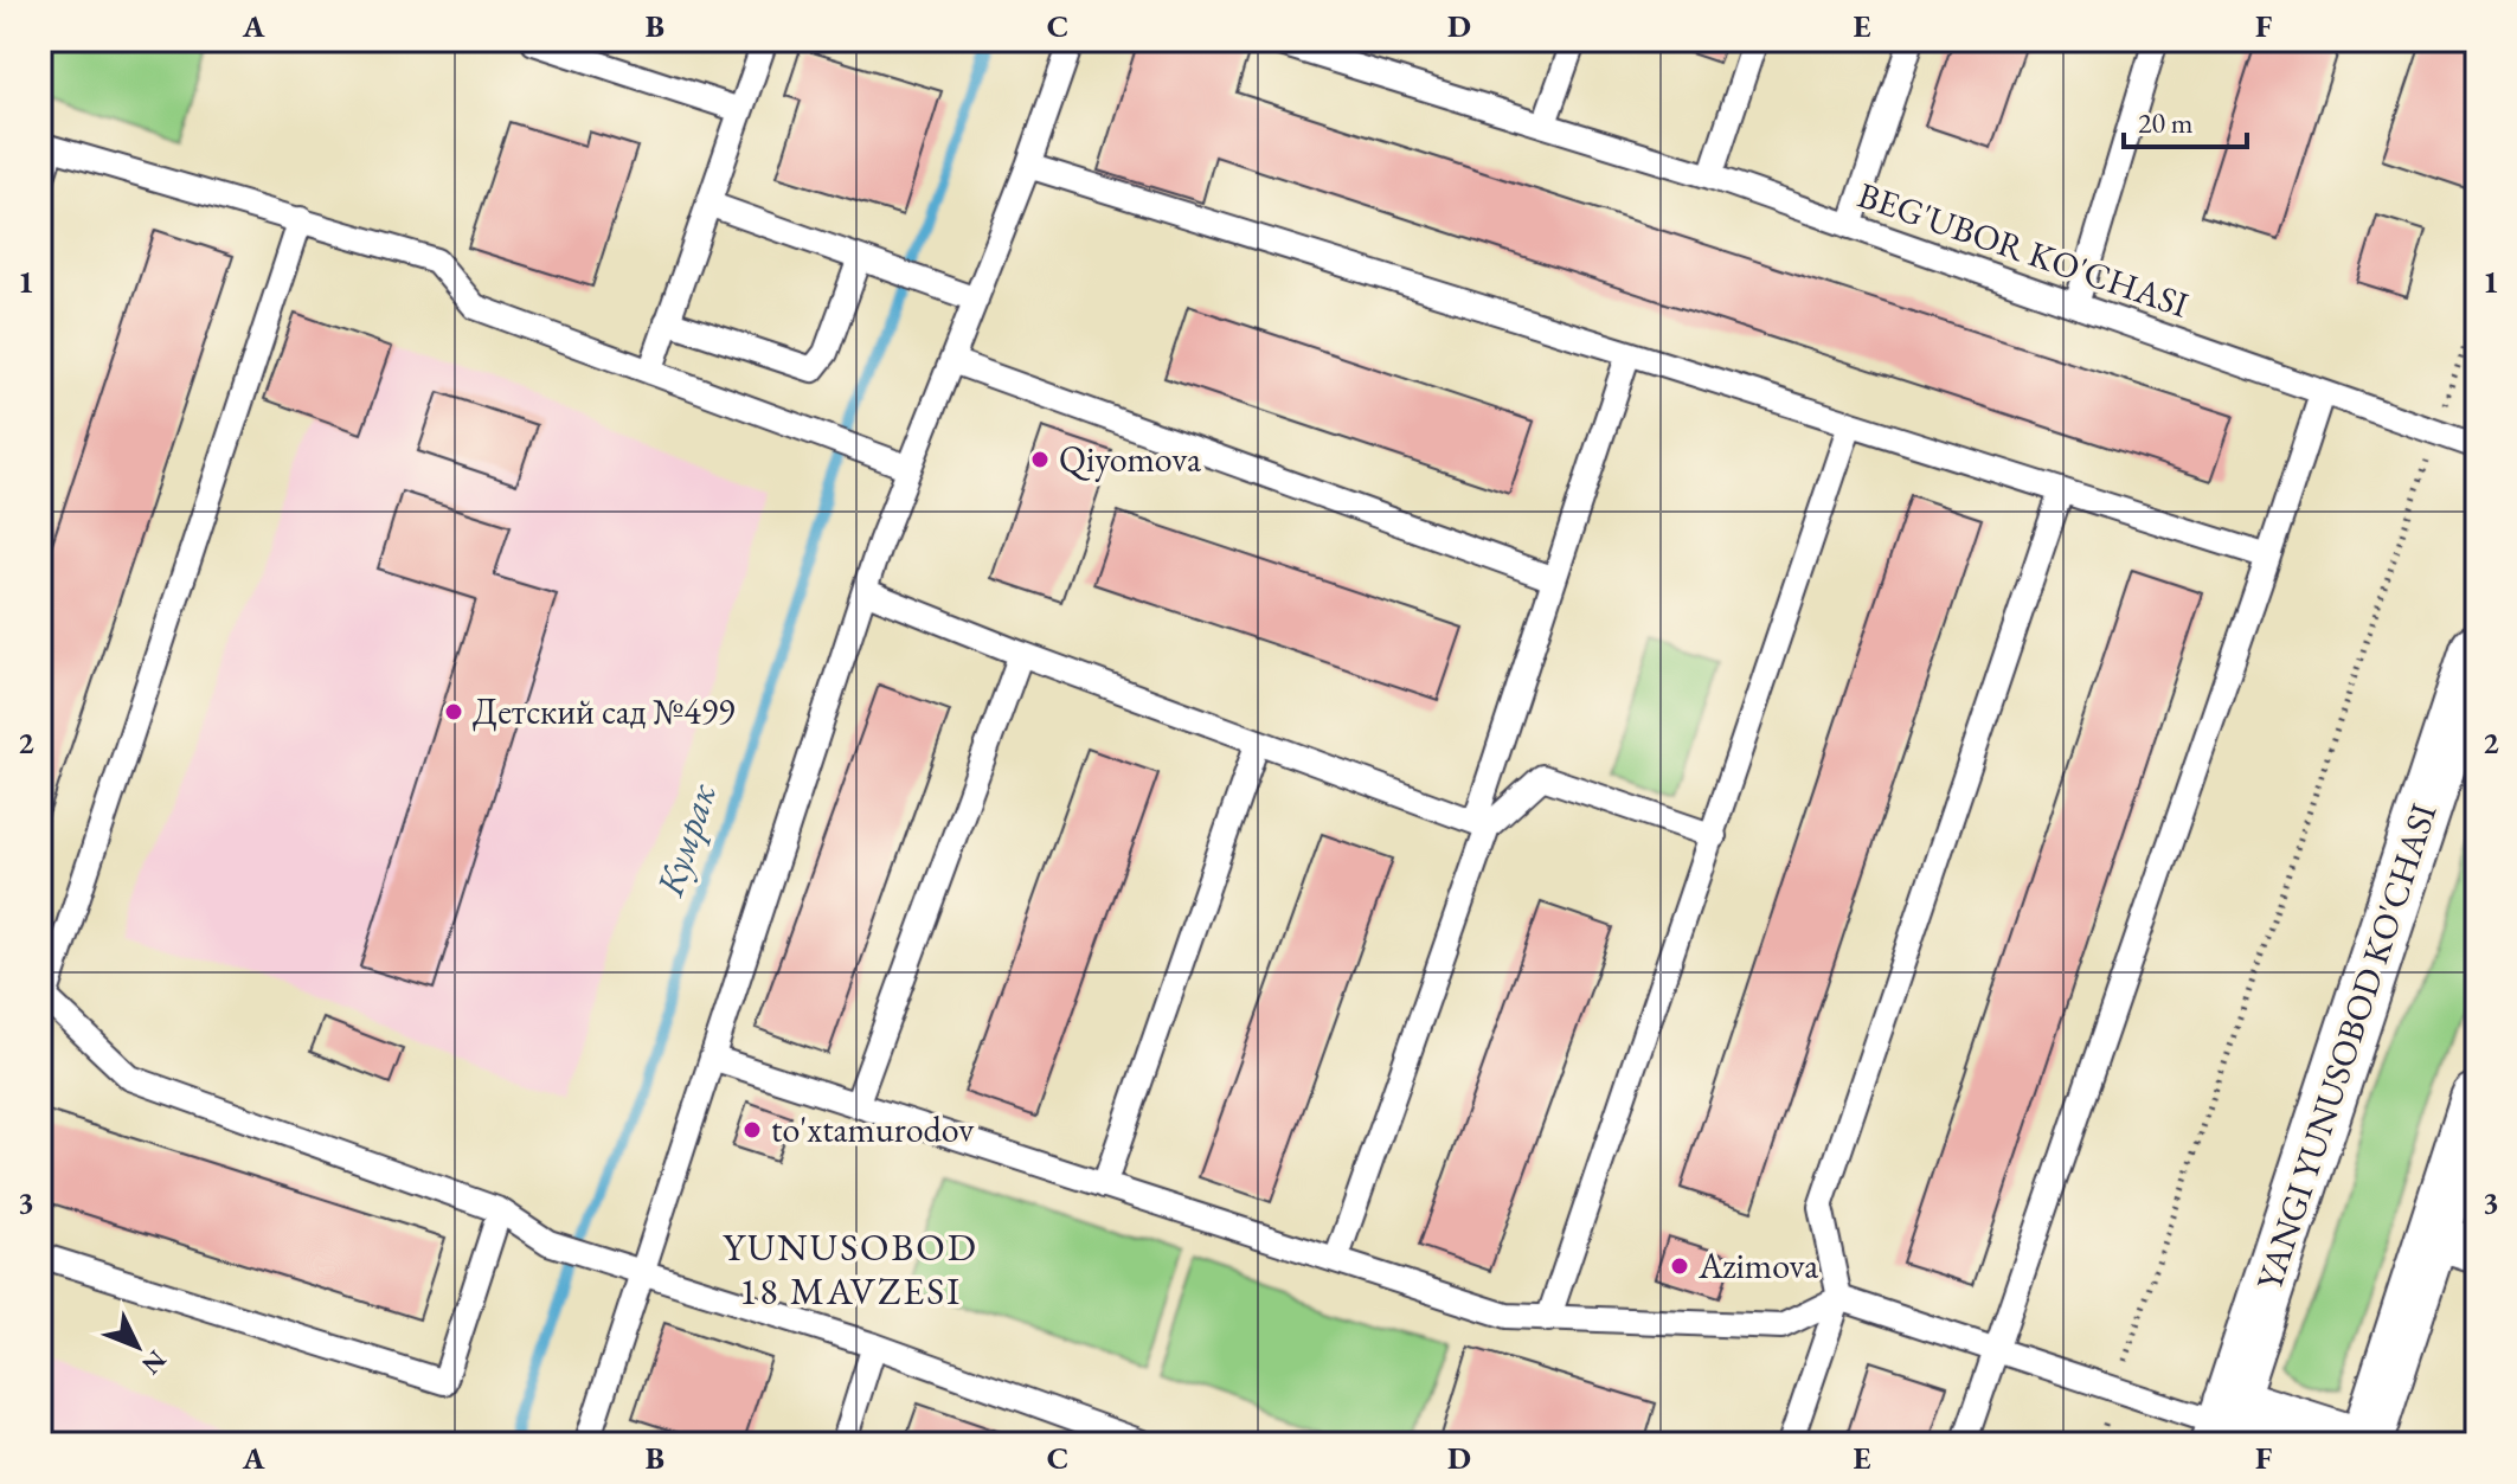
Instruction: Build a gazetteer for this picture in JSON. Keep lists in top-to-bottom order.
{
  "streets": {
    "main road": ["YANGI YUNUSOBOD KO'CHASI"],
    "lane": ["BEG'UBOR KO'CHASI"]
  },
  "districts": ["YUNUSOBOD 18 MAVZESI"],
  "water": ["Кумрак"],
  "places": [
    "Qiyomova",
    "Детский сад №499",
    "to'xtamurodov",
    "Azimova"
  ],
  "scale_bar": "20 m",
  "north": "bottom right",
  "grid": {
    "columns": [
      "A",
      "B",
      "C",
      "D",
      "E",
      "F"
    ],
    "rows": ["1", "2", "3"]
  }
}
